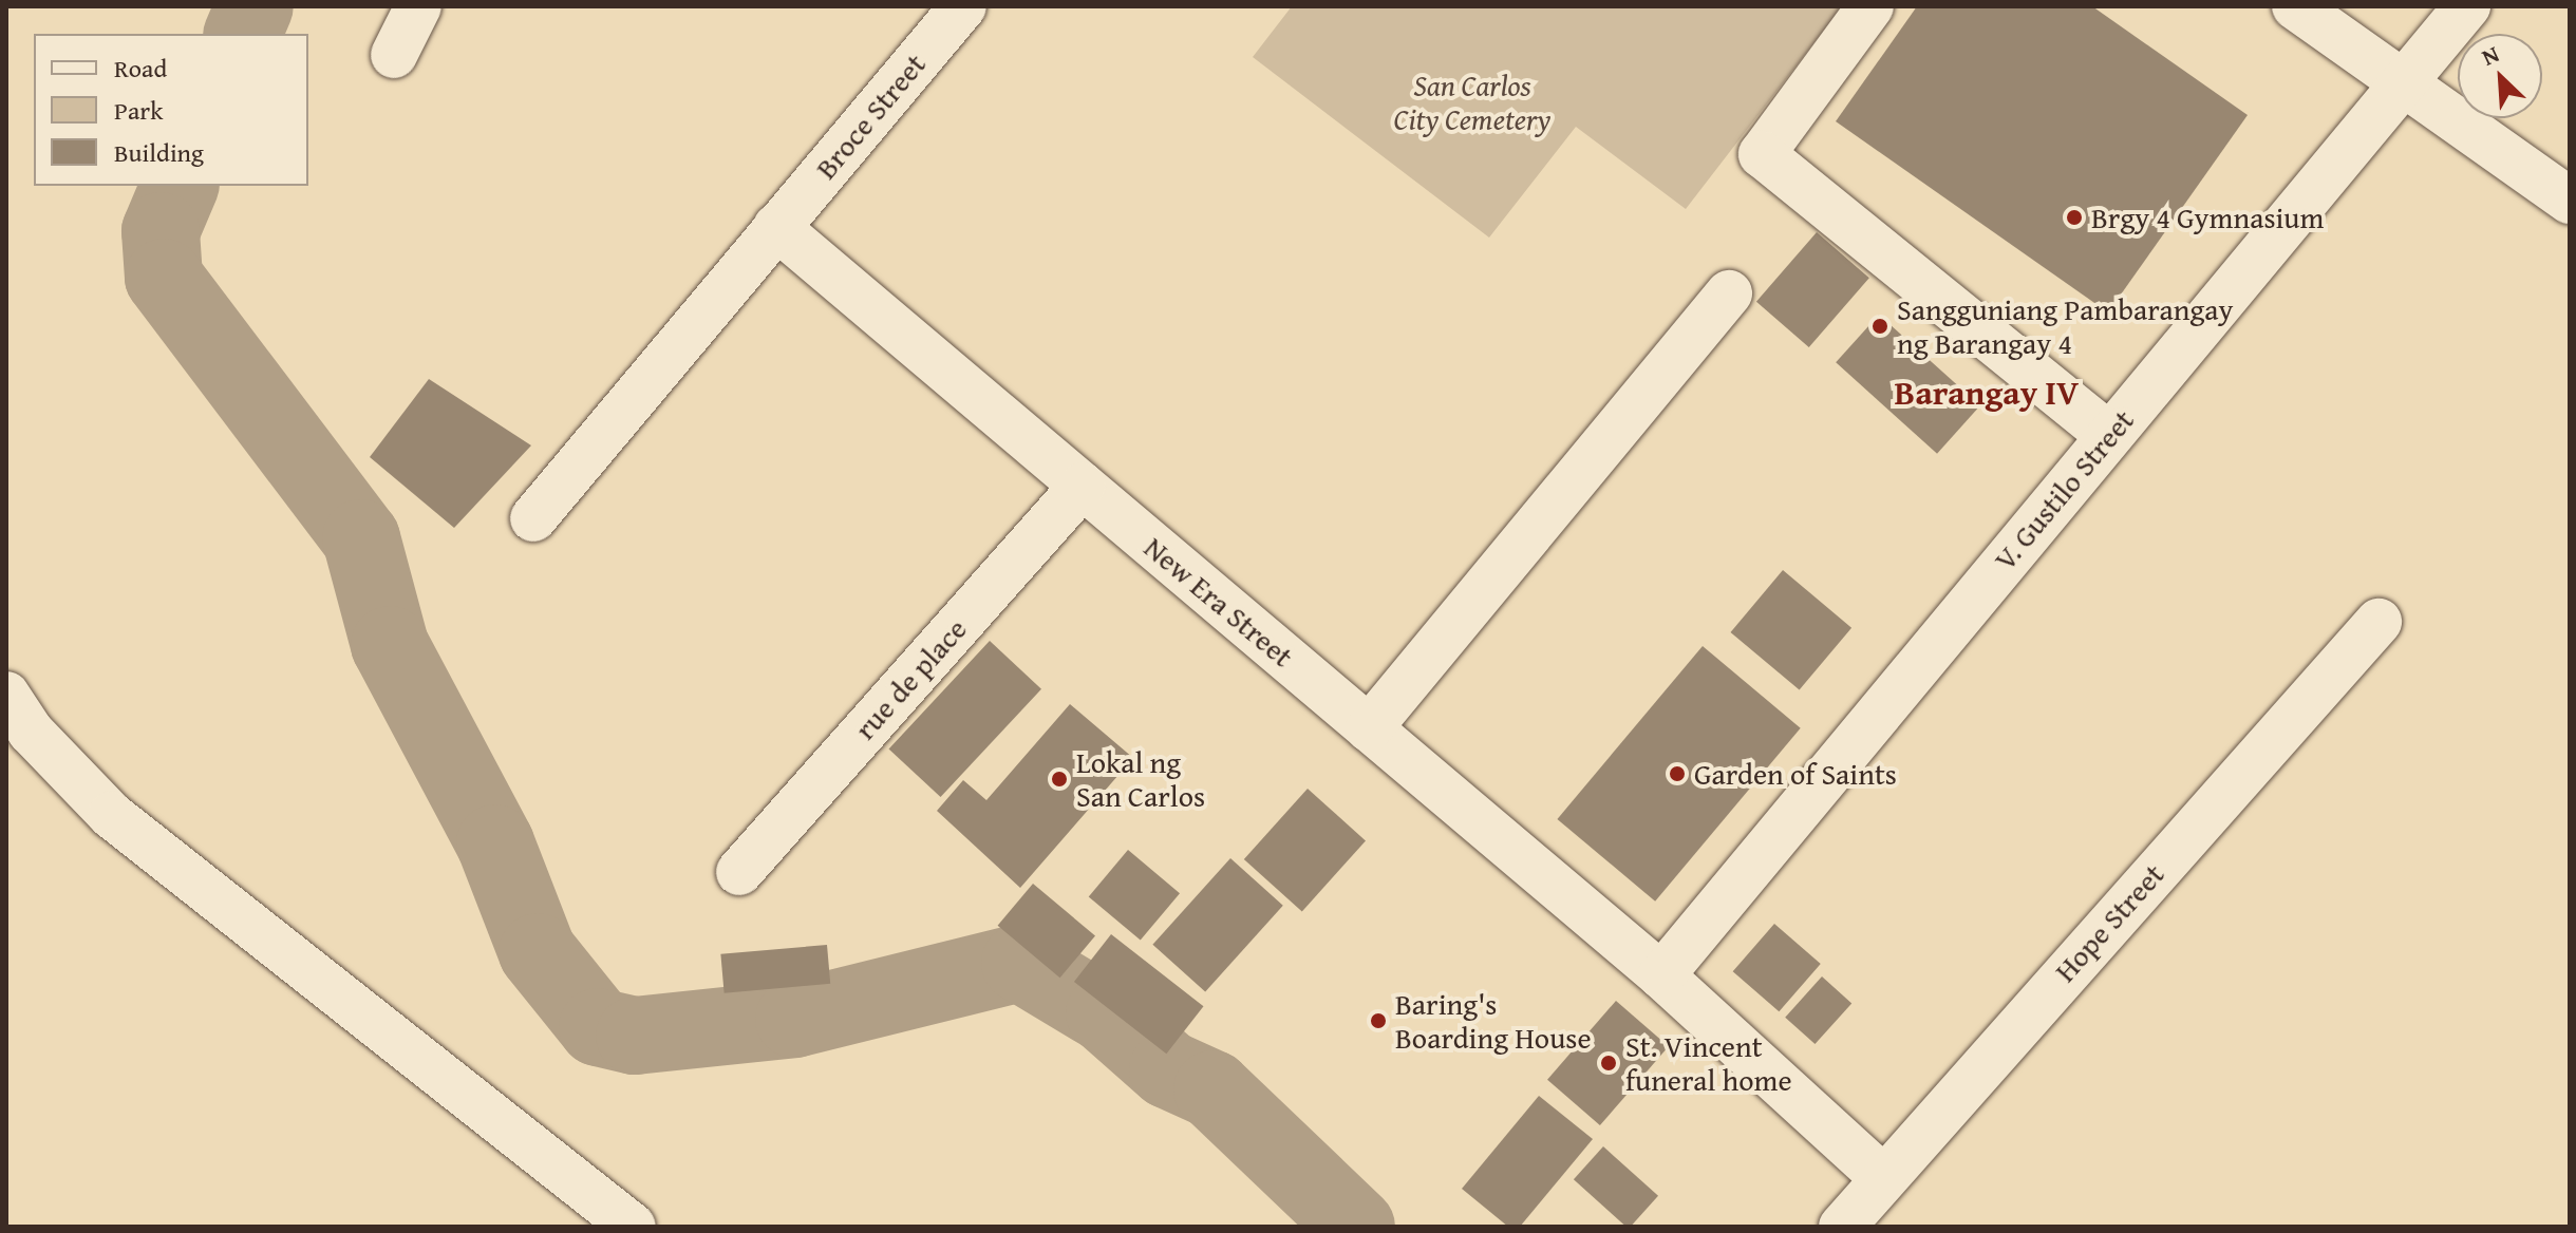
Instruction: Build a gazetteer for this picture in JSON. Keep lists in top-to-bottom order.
{
  "streets": {
    "street": [
      "Broce Street",
      "V. Gustilo Street",
      "New Era Street",
      "rue de place",
      "Hope Street"
    ]
  },
  "crossings": [
    ["Broce Street", "New Era Street"],
    ["V. Gustilo Street", "New Era Street"],
    ["New Era Street", "rue de place"],
    ["New Era Street", "Hope Street"]
  ],
  "districts": ["Barangay Ⅳ"],
  "parks": ["San Carlos City Cemetery"],
  "places": [
    "Brgy 4 Gymnasium",
    "Sangguniang Pambarangay ng Barangay 4",
    "Garden of Saints",
    "Lokal ng San Carlos",
    "Baring's Boarding House",
    "St. Vincent funeral home"
  ],
  "legend": ["Road", "Park", "Building"],
  "north": "top left"
}
